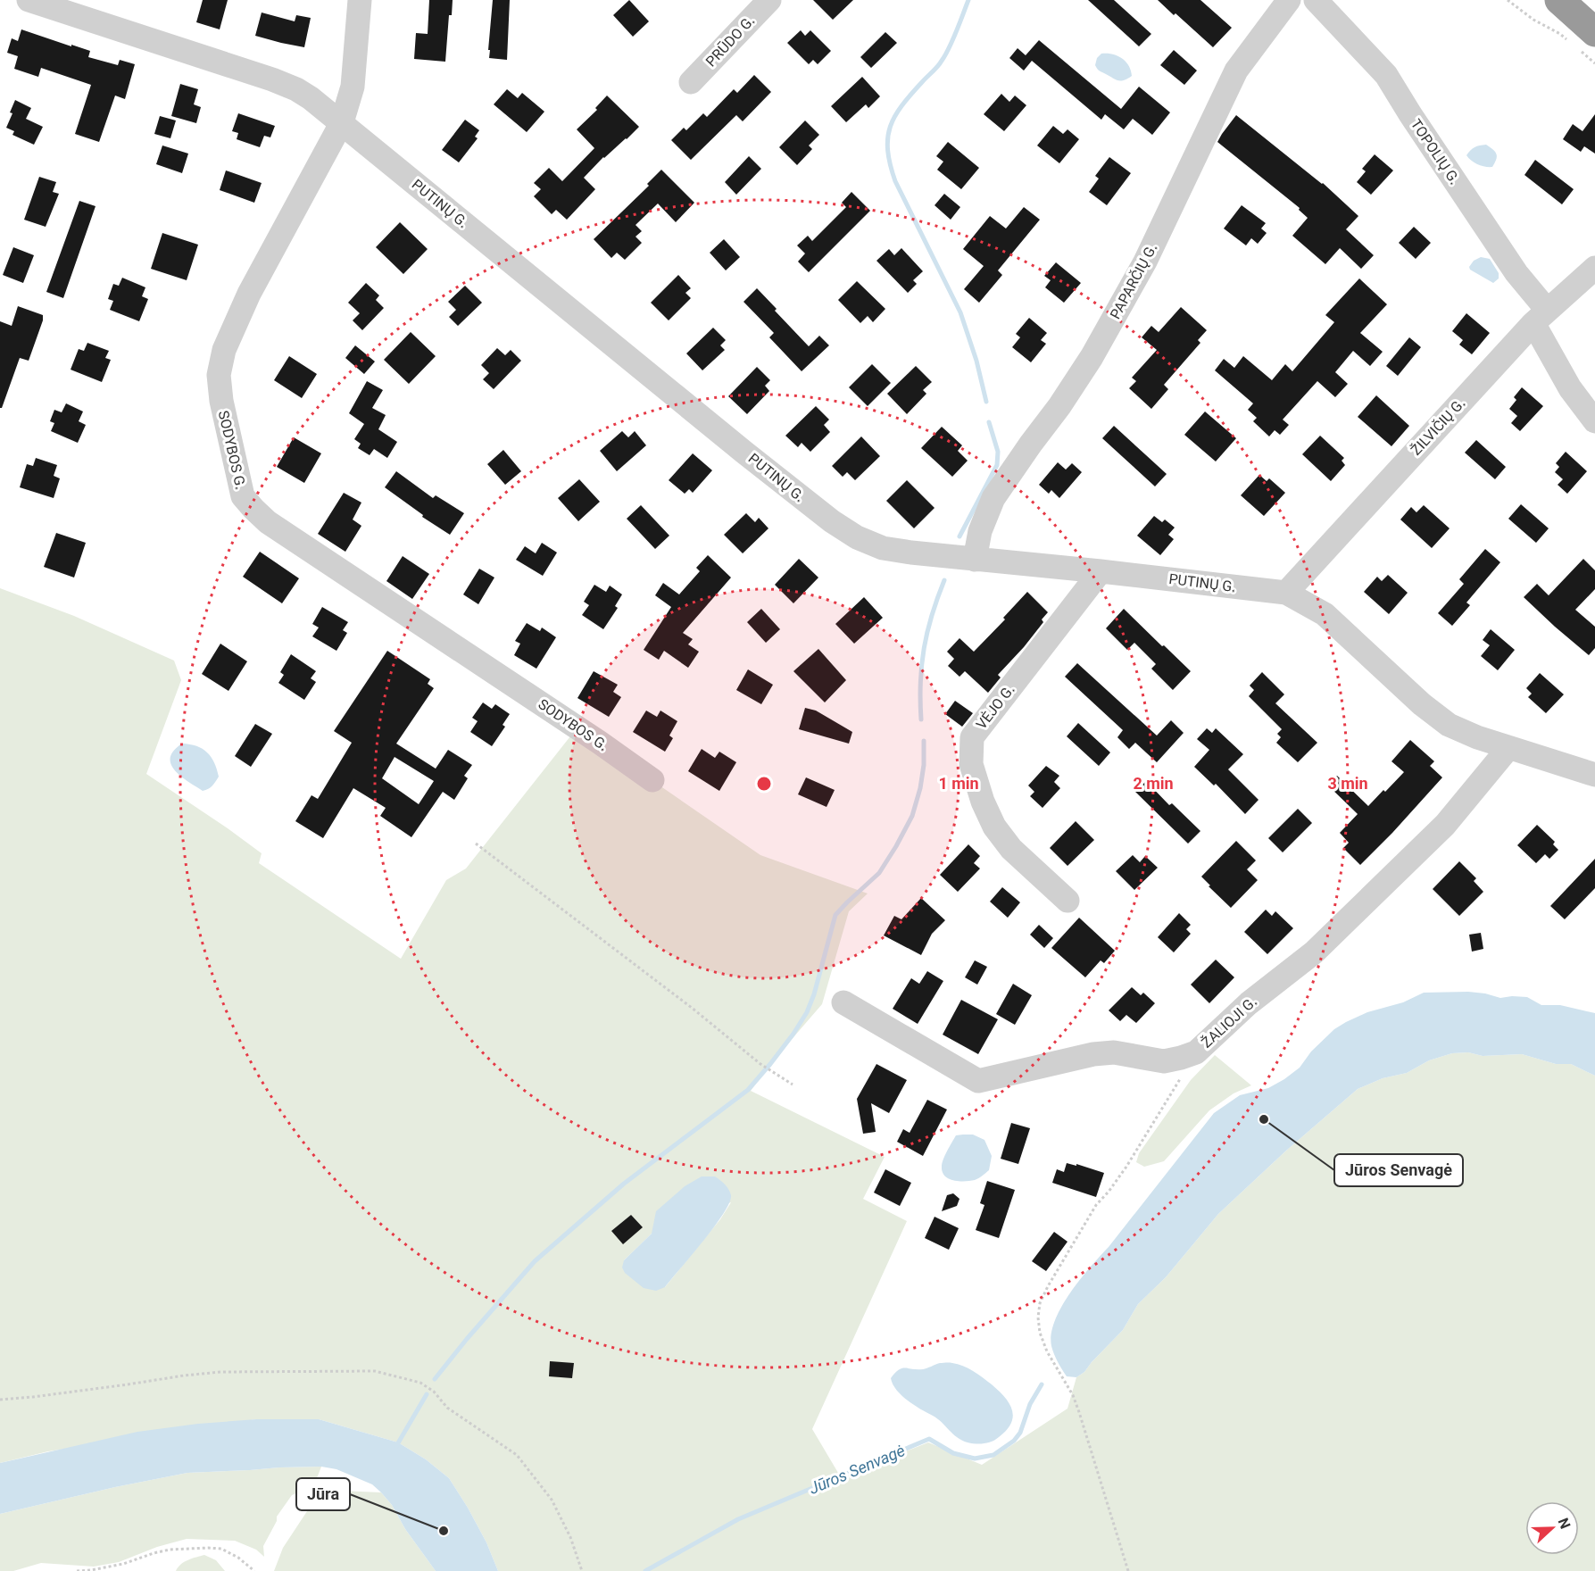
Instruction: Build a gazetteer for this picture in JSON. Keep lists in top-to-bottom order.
{
  "streets": {
    "street": [
      "PRŪDO G.",
      "TOPOLIŲ G.",
      "PUTINŲ G.",
      "PAPARČIŲ G.",
      "ŽILVIČIŲ G.",
      "SODYBOS G.",
      "VĖJO G.",
      "ŽALIOJI G."
    ]
  },
  "crossings": [
    ["TOPOLIŲ G.", "ŽILVIČIŲ G."],
    ["PUTINŲ G.", "PAPARČIŲ G."],
    ["PUTINŲ G.", "ŽILVIČIŲ G."],
    ["PUTINŲ G.", "SODYBOS G."],
    ["PUTINŲ G.", "VĖJO G."],
    ["PUTINŲ G.", "ŽALIOJI G."]
  ],
  "water": ["Jūros Senvagė"],
  "places": ["Jūros Senvagė", "Jūra"],
  "north": "right",
  "rings": ["1 min", "2 min", "3 min"]
}
